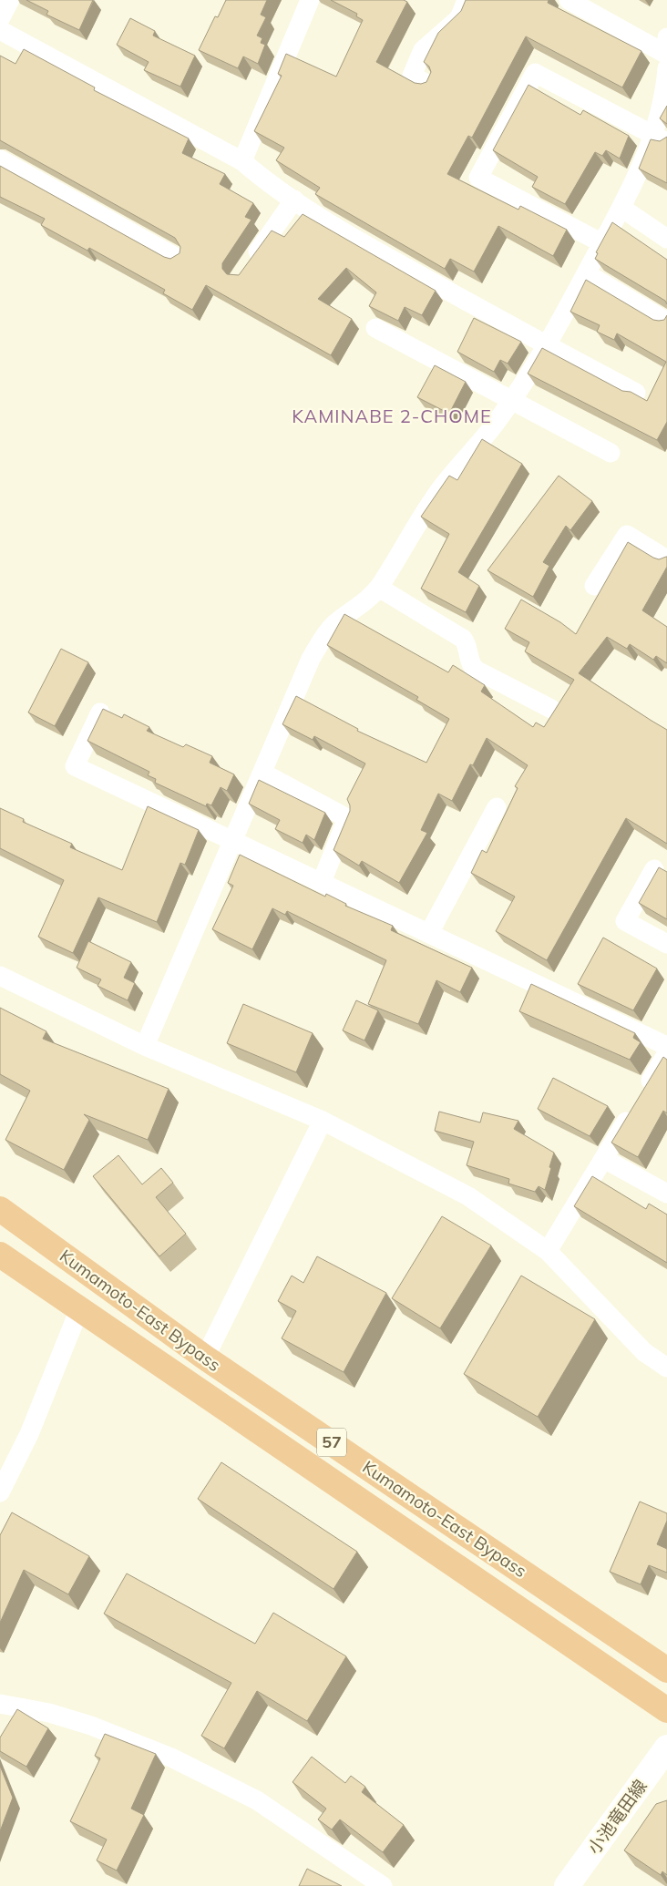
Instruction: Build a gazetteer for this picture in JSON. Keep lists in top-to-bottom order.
{
  "streets": {
    "highway": ["Kumamoto-East Bypass", "57"],
    "main road": ["小池竜田線"]
  },
  "districts": ["KAMINABE 2-CHOME"]
}
